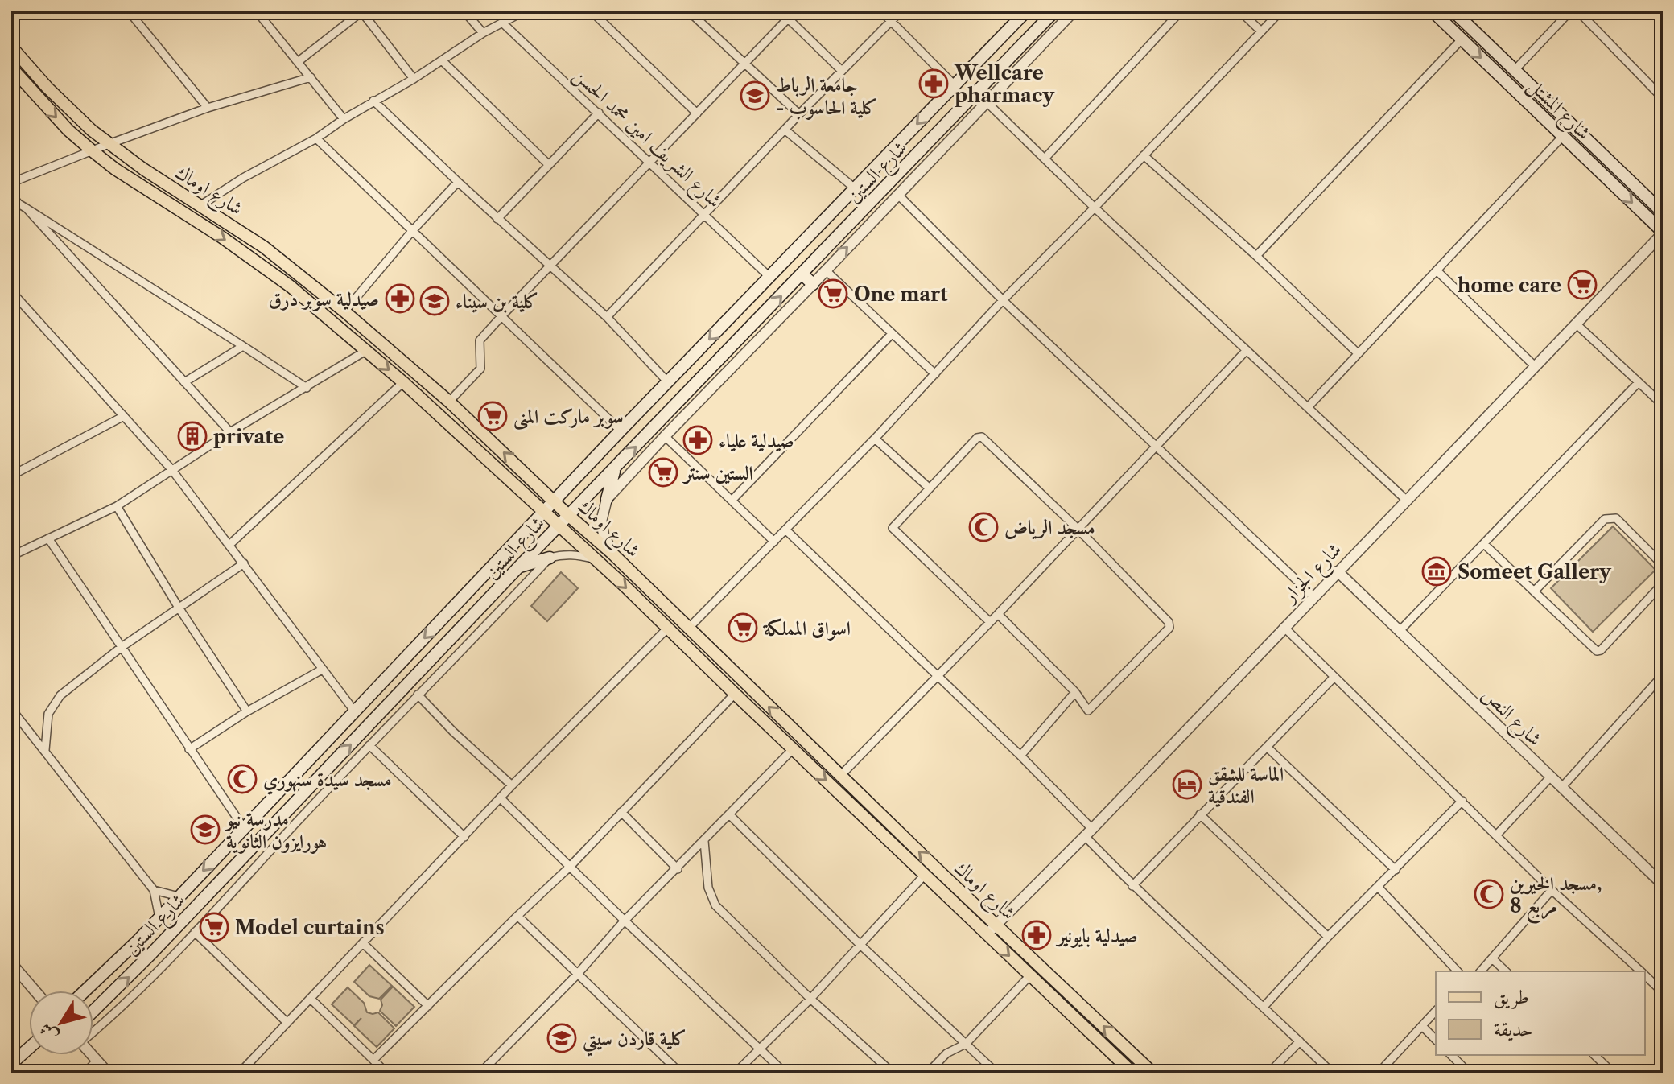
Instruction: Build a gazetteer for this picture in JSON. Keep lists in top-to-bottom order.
{
  "streets": {
    "main road": ["شارع المشتل", "شارع الستين", "شارع اوماك"],
    "street": ["شارع الشريف امين محمد الحسن", "شارع الجزار", "شارع النص"]
  },
  "crossings": [
    ["شارع المشتل", "شارع الجزار"],
    ["شارع الشريف امين محمد الحسن", "شارع الستين"],
    ["شارع الستين", "شارع اوماك"],
    ["شارع اوماك", "شارع الجزار"],
    ["شارع الجزار", "شارع النص"]
  ],
  "places": {
    "pharmacy": [
      "Wellcare pharmacy",
      "صيدلية سوبر درق",
      "صيدلية علياء",
      "صيدلية بايونير"
    ],
    "school or university": [
      "جامعة الرباط - كلية الحاسوب",
      "كلية بن سيناء",
      "مدرسة نيو هورايزون الثانوية",
      "كلية قاردن سيتي"
    ],
    "supermarket": [
      "home care",
      "One mart",
      "سوبر ماركت المنى",
      "الستين سنتر",
      "اسواق المملكة",
      "Model curtains"
    ],
    "building": ["private"],
    "mosque": ["مسجد الرياض", "مسجد سيدة سنهوري", "مسجد الخيرين, مربع 8"],
    "museum": ["Someet Gallery"],
    "hotel": ["الماسة للشقق الفندقية"]
  },
  "legend": ["طريق", "حديقة"],
  "north": "bottom left"
}
